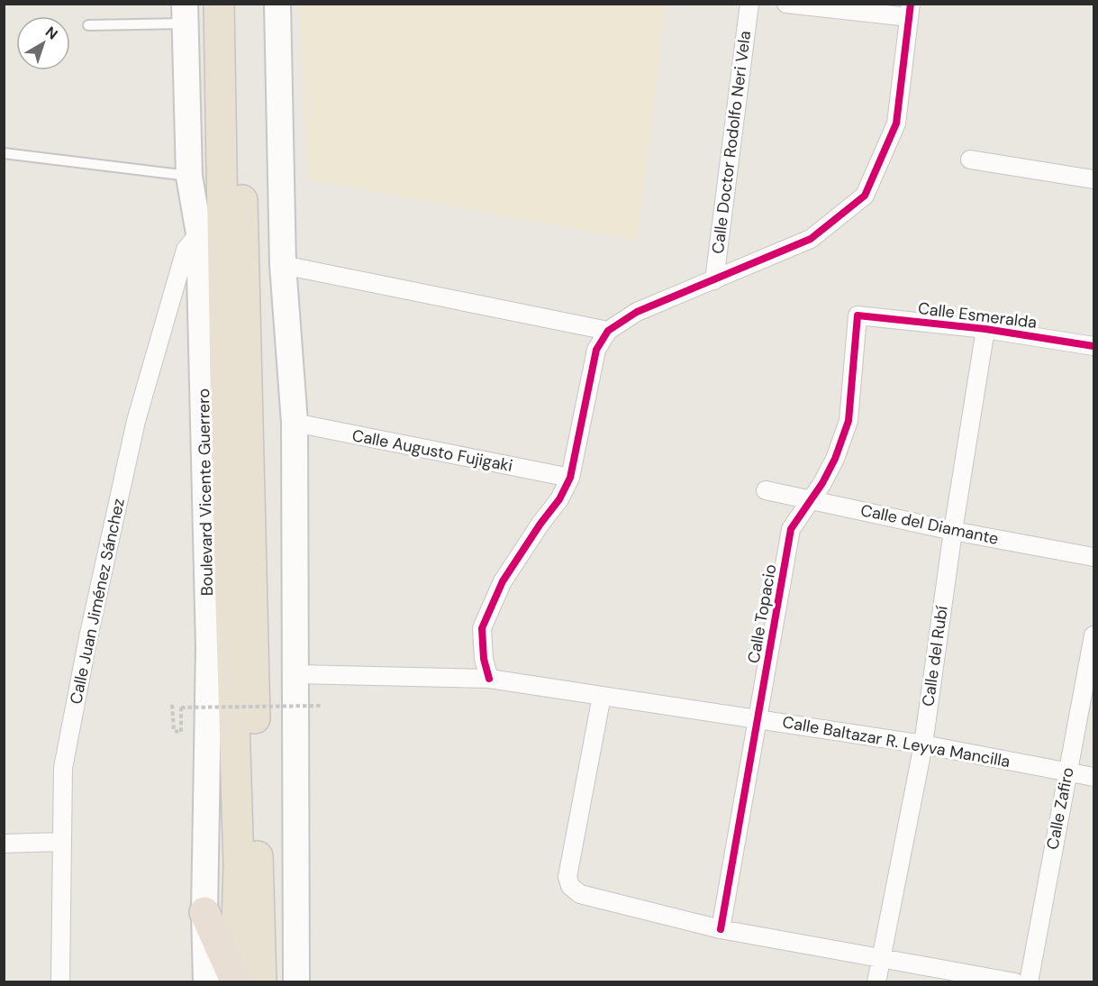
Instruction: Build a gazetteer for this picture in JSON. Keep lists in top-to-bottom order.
{
  "streets": {
    "highway": ["Boulevard Vicente Guerrero"],
    "street": [
      "Calle Doctor Rodolfo Neri Vela",
      "Calle Esmeralda",
      "Calle Augusto Fujigaki",
      "Calle del Diamante",
      "Calle Juan Jiménez Sánchez",
      "Calle Topacio",
      "Calle del Rubí",
      "Calle Baltazar R. Leyva Mancilla",
      "Calle Zafiro"
    ]
  },
  "crossings": [
    ["Calle Esmeralda", "Calle Topacio"],
    ["Calle Esmeralda", "Calle del Rubí"],
    ["Boulevard Vicente Guerrero", "Calle Juan Jiménez Sánchez"],
    ["Calle del Diamante", "Calle Topacio"],
    ["Calle del Diamante", "Calle del Rubí"],
    ["Calle Topacio", "Calle Baltazar R. Leyva Mancilla"],
    ["Calle del Rubí", "Calle Baltazar R. Leyva Mancilla"],
    ["Calle Baltazar R. Leyva Mancilla", "Calle Zafiro"]
  ],
  "north": "top right"
}
